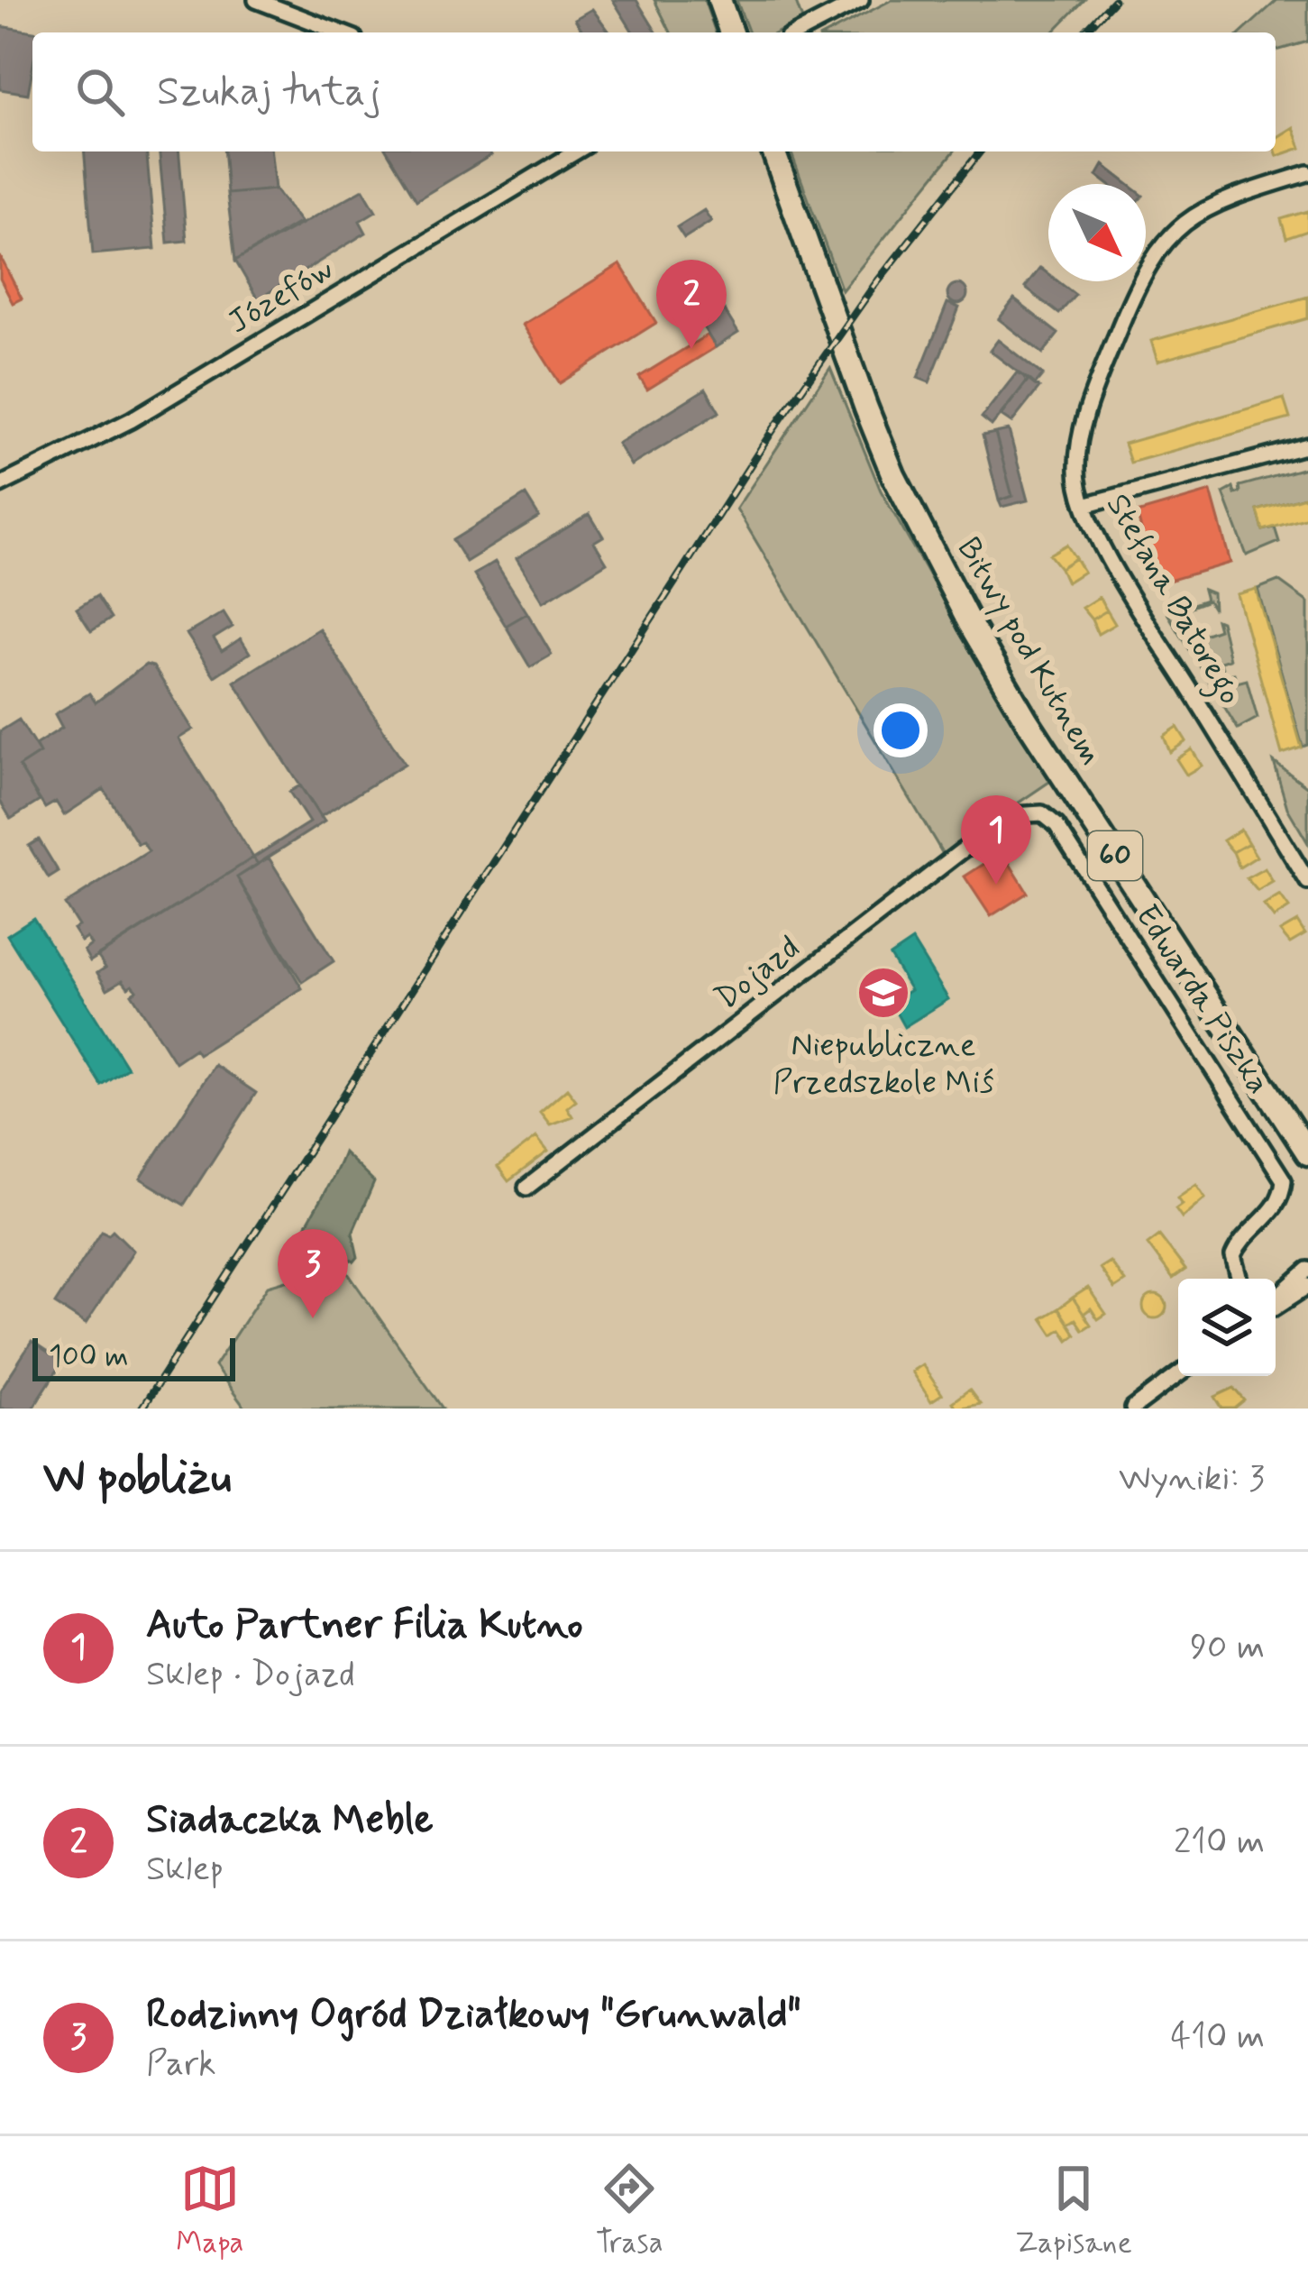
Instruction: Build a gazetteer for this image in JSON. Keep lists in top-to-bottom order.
{
  "streets": {
    "main road": ["Bitwy pod Kutnem", "60"],
    "street": [
      "Józefów",
      "Stefana Batorego",
      "Dojazd",
      "Edwarda Piszka"
    ]
  },
  "crossings": [
    ["Dojazd", "Edwarda Piszka"]
  ],
  "places": {
    "school or university": ["Niepubliczne Przedszkole Miś"]
  },
  "scale_bar": "100 m",
  "north": "bottom right",
  "page": {
    "search": "Szukaj tutaj",
    "pins": ["2", "1", "3"],
    "scale": "100 m",
    "heading": ["W pobliżu", "Wyniki: 3"],
    "list": [
      {
        "mark": "1",
        "name": "Auto Partner Filia Kutno",
        "note": "Sklep · Dojazd",
        "value": "90 m"
      },
      {
        "mark": "2",
        "name": "Siadaczka Meble",
        "note": "Sklep",
        "value": "210 m"
      },
      {
        "mark": "3",
        "name": "Rodzinny Ogród Działkowy \"Grunwald\"",
        "note": "Park",
        "value": "410 m"
      }
    ],
    "nav": ["Mapa", "Trasa", "Zapisane"]
  }
}
